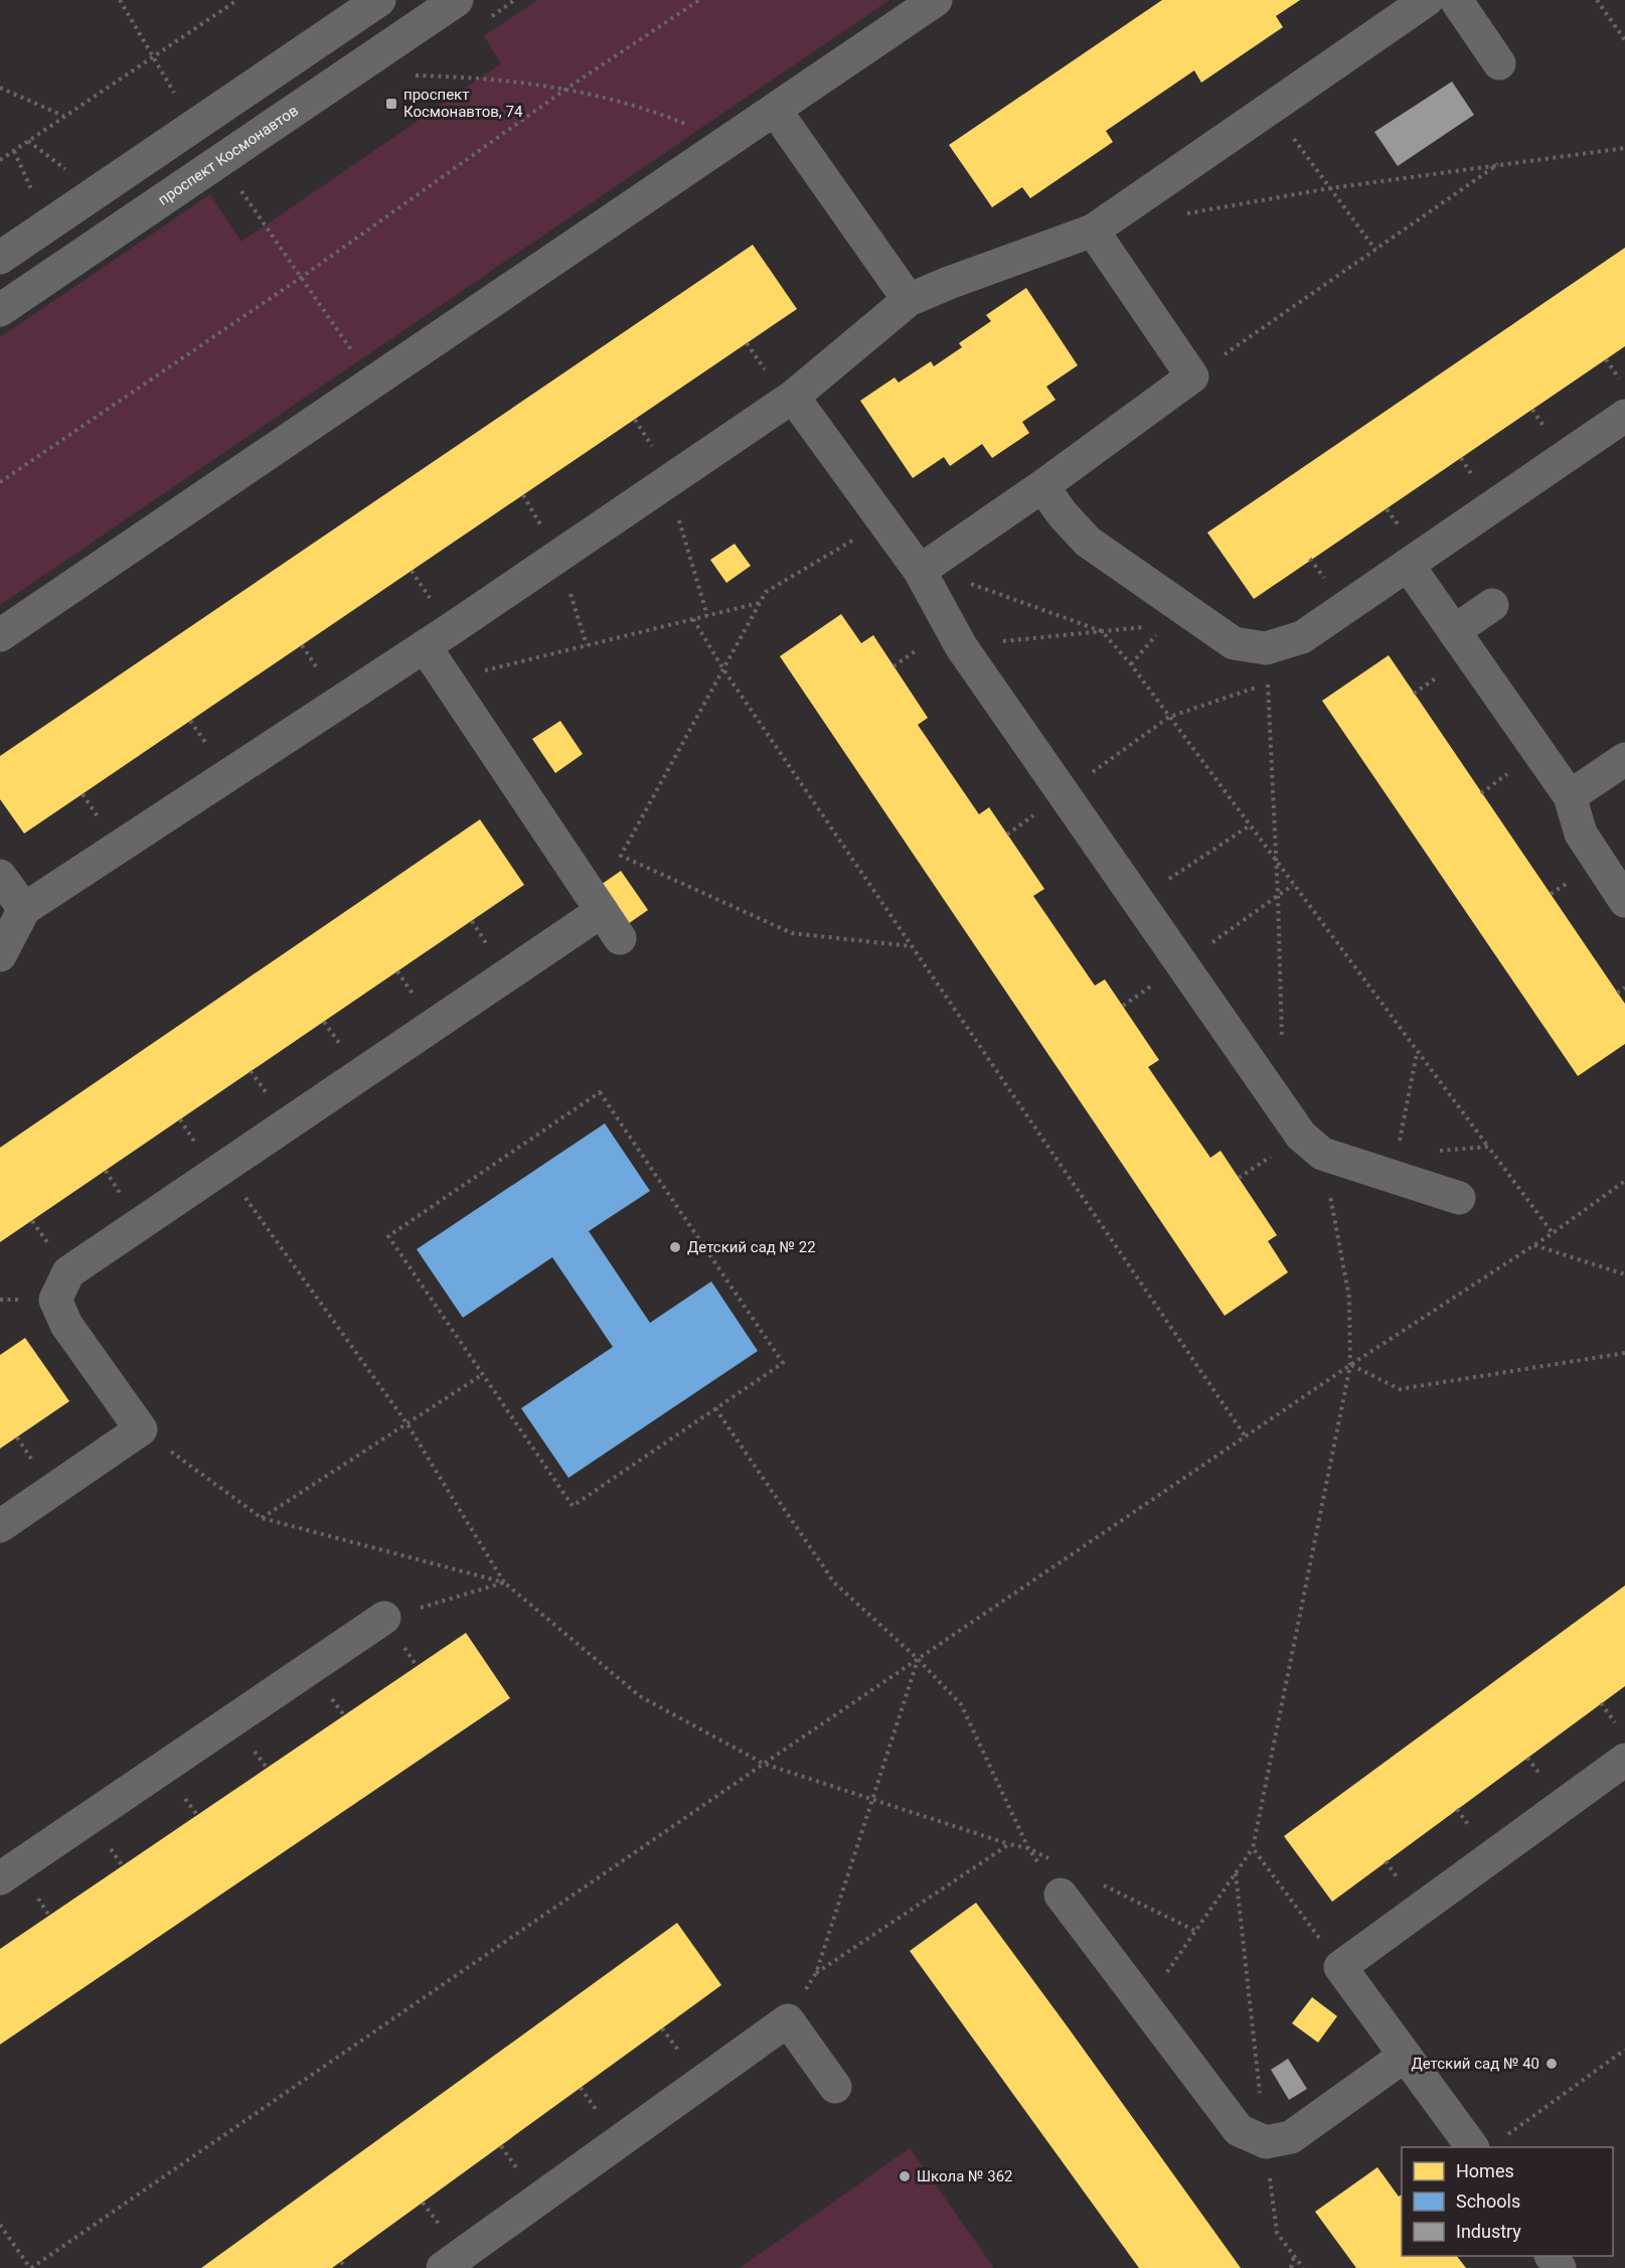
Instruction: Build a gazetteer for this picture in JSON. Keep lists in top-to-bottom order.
{
  "streets": {
    "street": ["проспект Космонавтов"]
  },
  "places": {
    "transit": ["проспект Космонавтов, 74"],
    "other": ["Детский сад № 22", "Детский сад № 40", "Школа № 362"]
  },
  "legend": ["Homes", "Schools", "Industry"]
}
